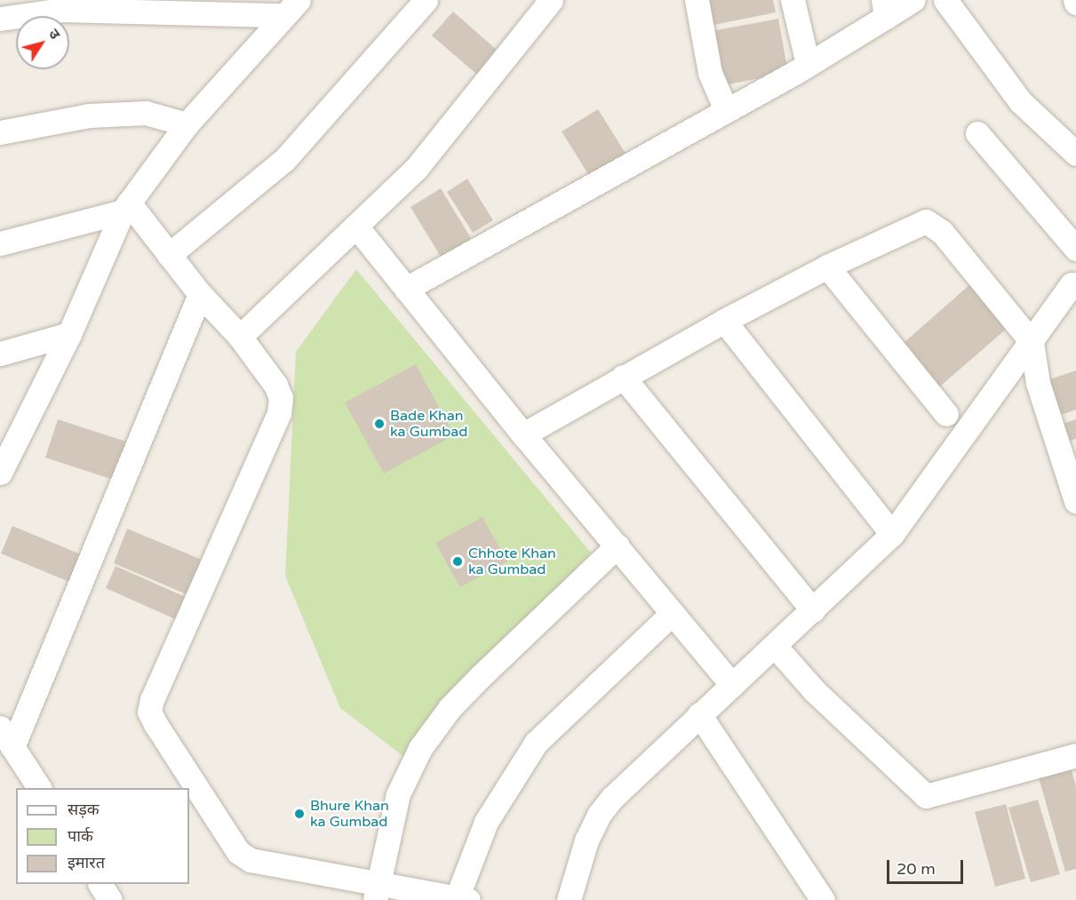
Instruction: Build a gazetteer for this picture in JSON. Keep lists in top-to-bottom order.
{
  "places": ["Bade Khan ka Gumbad", "Chhote Khan ka Gumbad", "Bhure Khan ka Gumbad"],
  "legend": ["सड़क", "पार्क", "इमारत"],
  "scale_bar": "20 m",
  "north": "top right"
}
